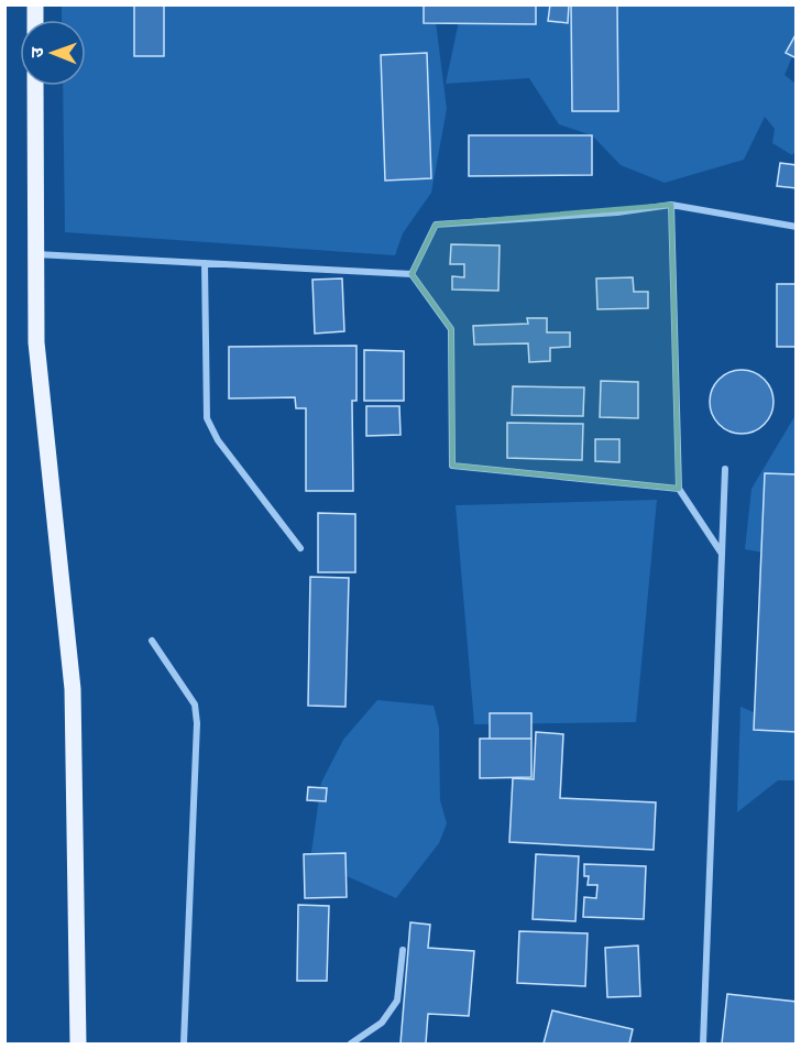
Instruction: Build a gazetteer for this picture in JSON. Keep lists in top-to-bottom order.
{
  "north": "left"
}
